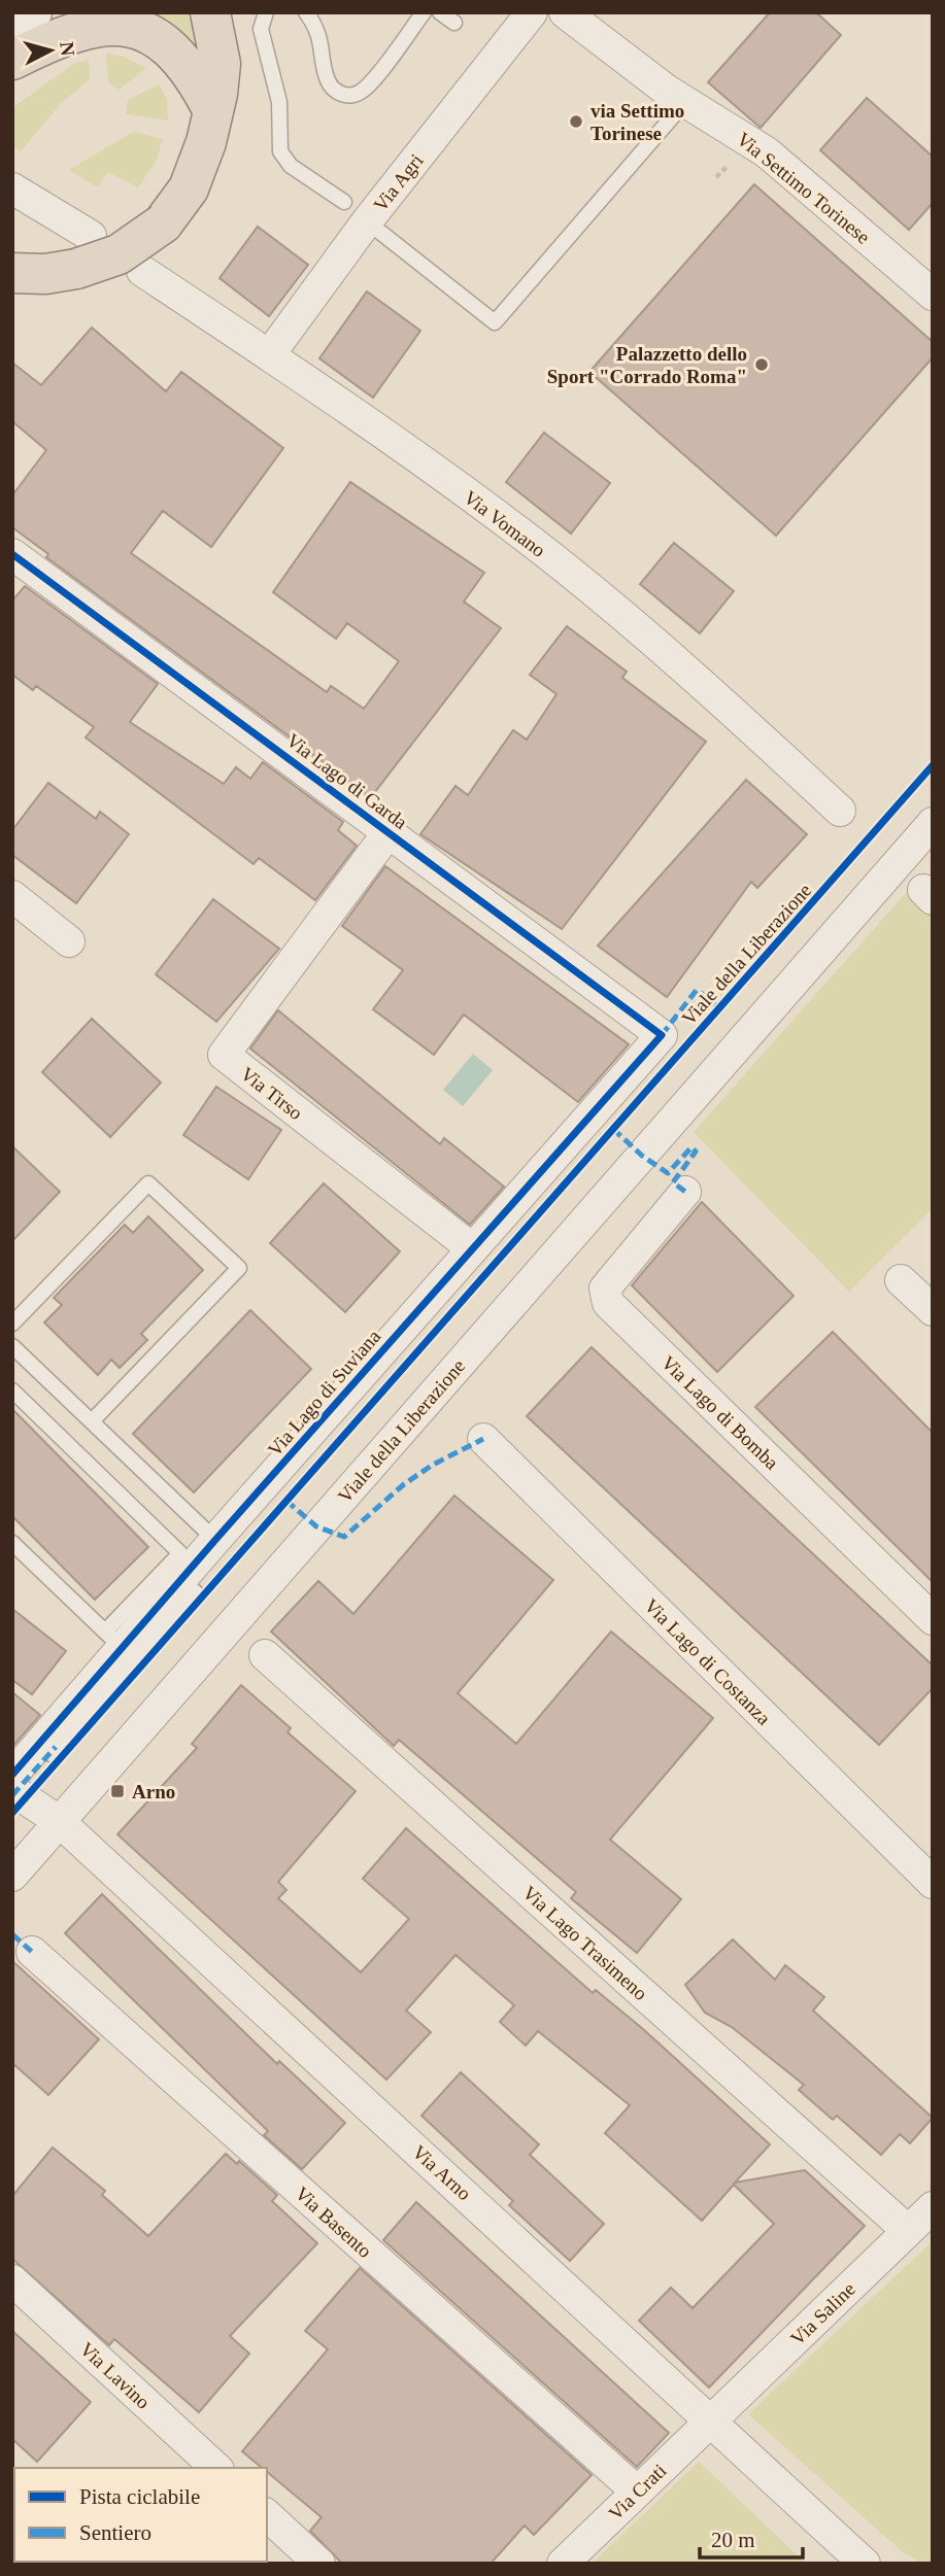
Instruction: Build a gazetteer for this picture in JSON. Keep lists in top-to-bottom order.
{
  "streets": {
    "street": [
      "Via Agri",
      "Via Settimo Torinese",
      "Via Vomano",
      "Via Lago di Garda",
      "Viale della Liberazione",
      "Via Tirso",
      "Via Lago di Suviana",
      "Via Lago di Bomba",
      "Via Lago di Costanza",
      "Via Lago Trasimeno",
      "Via Arno",
      "Via Basento",
      "Via Saline",
      "Via Lavino",
      "Via Crati"
    ]
  },
  "crossings": [
    ["Via Agri", "Via Vomano"],
    ["Via Lago di Garda", "Via Tirso"],
    ["Via Lago di Garda", "Via Lago di Suviana"],
    ["Viale della Liberazione", "Via Arno"],
    ["Via Tirso", "Via Lago di Suviana"],
    ["Via Lago di Suviana", "Via Arno"],
    ["Via Lago Trasimeno", "Via Saline"],
    ["Via Arno", "Via Saline"],
    ["Via Arno", "Via Crati"],
    ["Via Basento", "Via Crati"],
    ["Via Saline", "Via Crati"]
  ],
  "places": {
    "other": ["via Settimo Torinese", "Palazzetto dello Sport \"Corrado Roma\""],
    "transit": ["Arno"]
  },
  "legend": ["Pista ciclabile", "Sentiero"],
  "scale_bar": "20 m",
  "north": "right"
}
